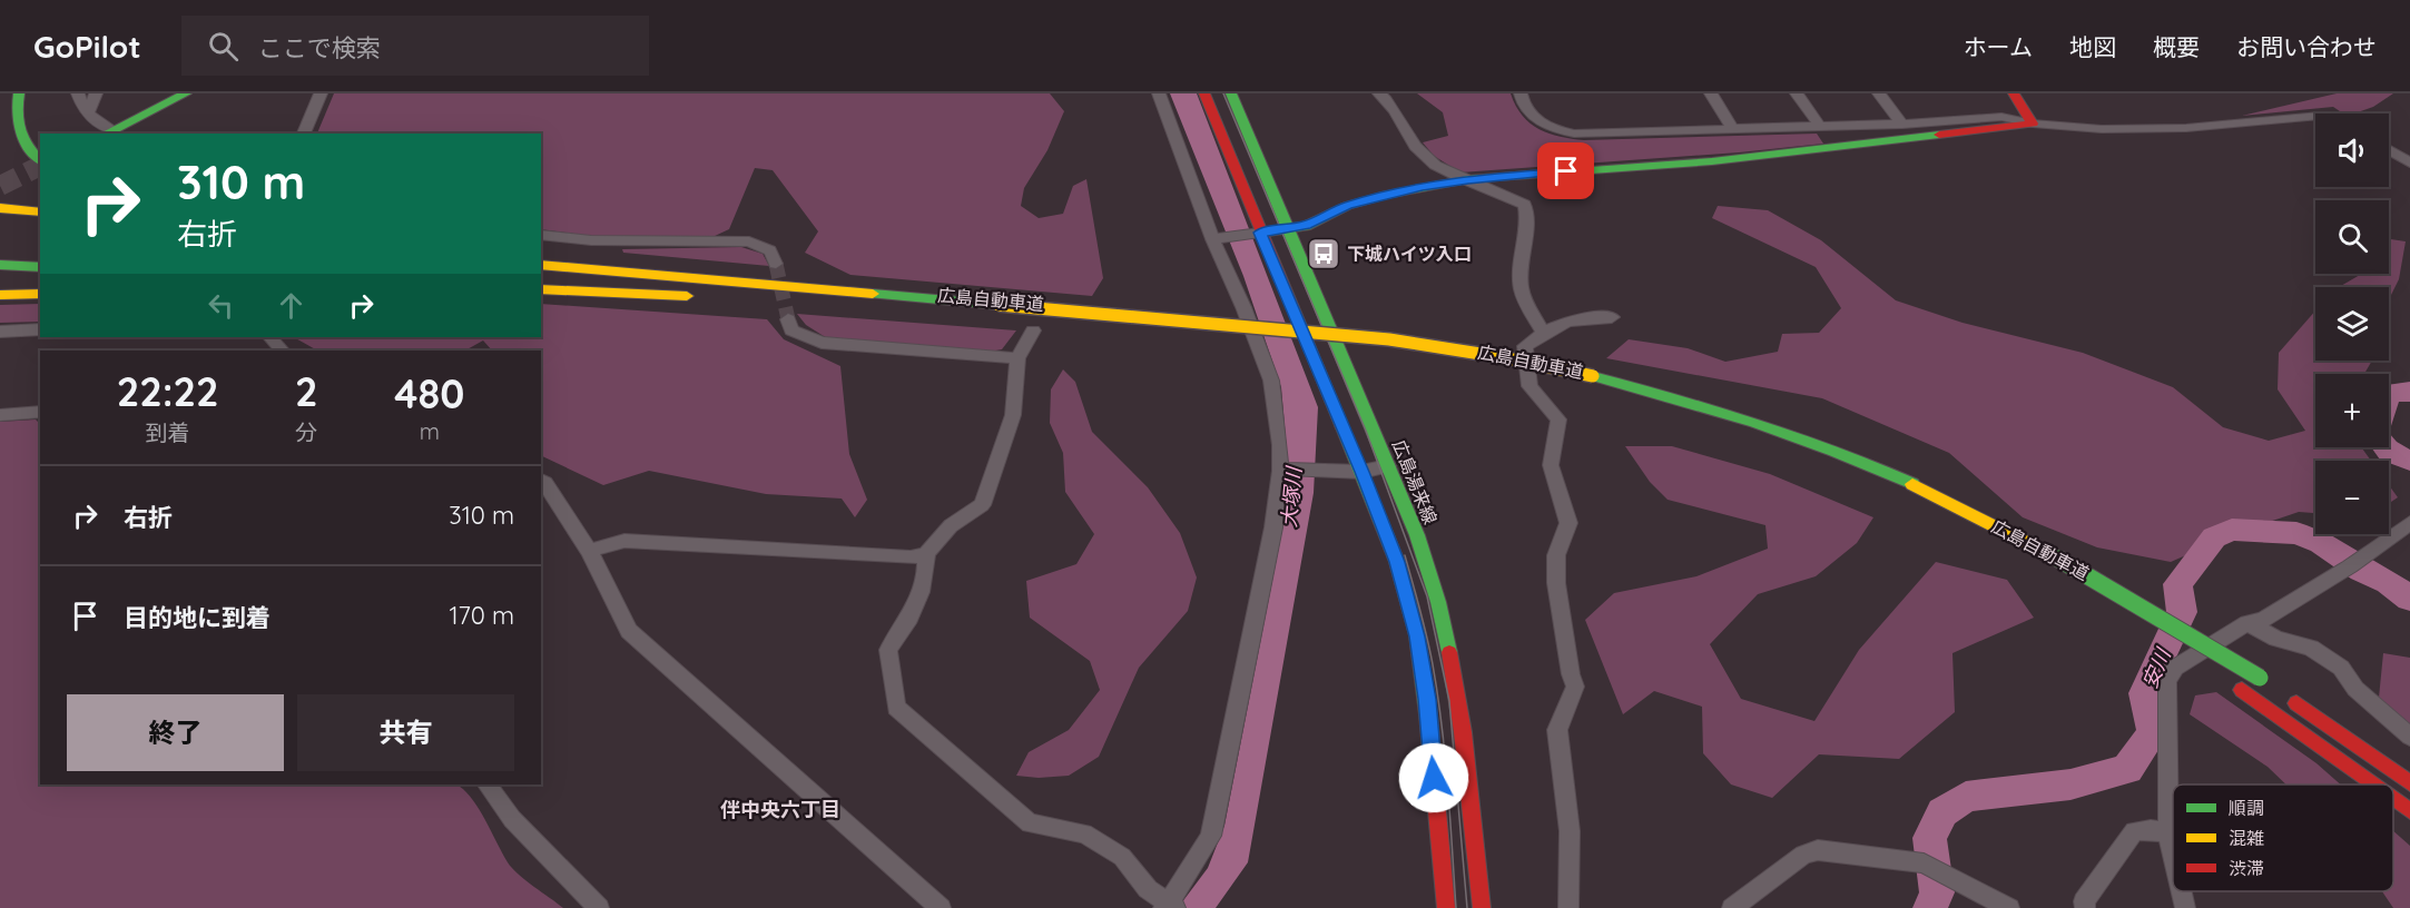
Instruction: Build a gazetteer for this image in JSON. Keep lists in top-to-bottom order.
{
  "streets": {
    "main road": ["広島自動車道", "広島湯来線"]
  },
  "districts": ["伴中央六丁目"],
  "water": ["大塚川", "安川"],
  "places": {
    "bus stop": ["下城ハイツ入口"]
  },
  "legend": ["順調", "混雑", "渋滞"],
  "page": {
    "header": "GoPilot",
    "search": "ここで検索",
    "nav": [
      "ホーム",
      "地図",
      "概要",
      "お問い合わせ"
    ],
    "map_buttons": ["+", "−"],
    "turn": ["310 m", "右折"],
    "eta": [
      "22:22",
      "到着",
      "2",
      "分",
      "480",
      "m"
    ],
    "list": [
      {
        "name": "右折",
        "value": "310 m"
      },
      {
        "name": "目的地に到着",
        "value": "170 m"
      }
    ],
    "buttons": ["終了", "共有"]
  }
}
